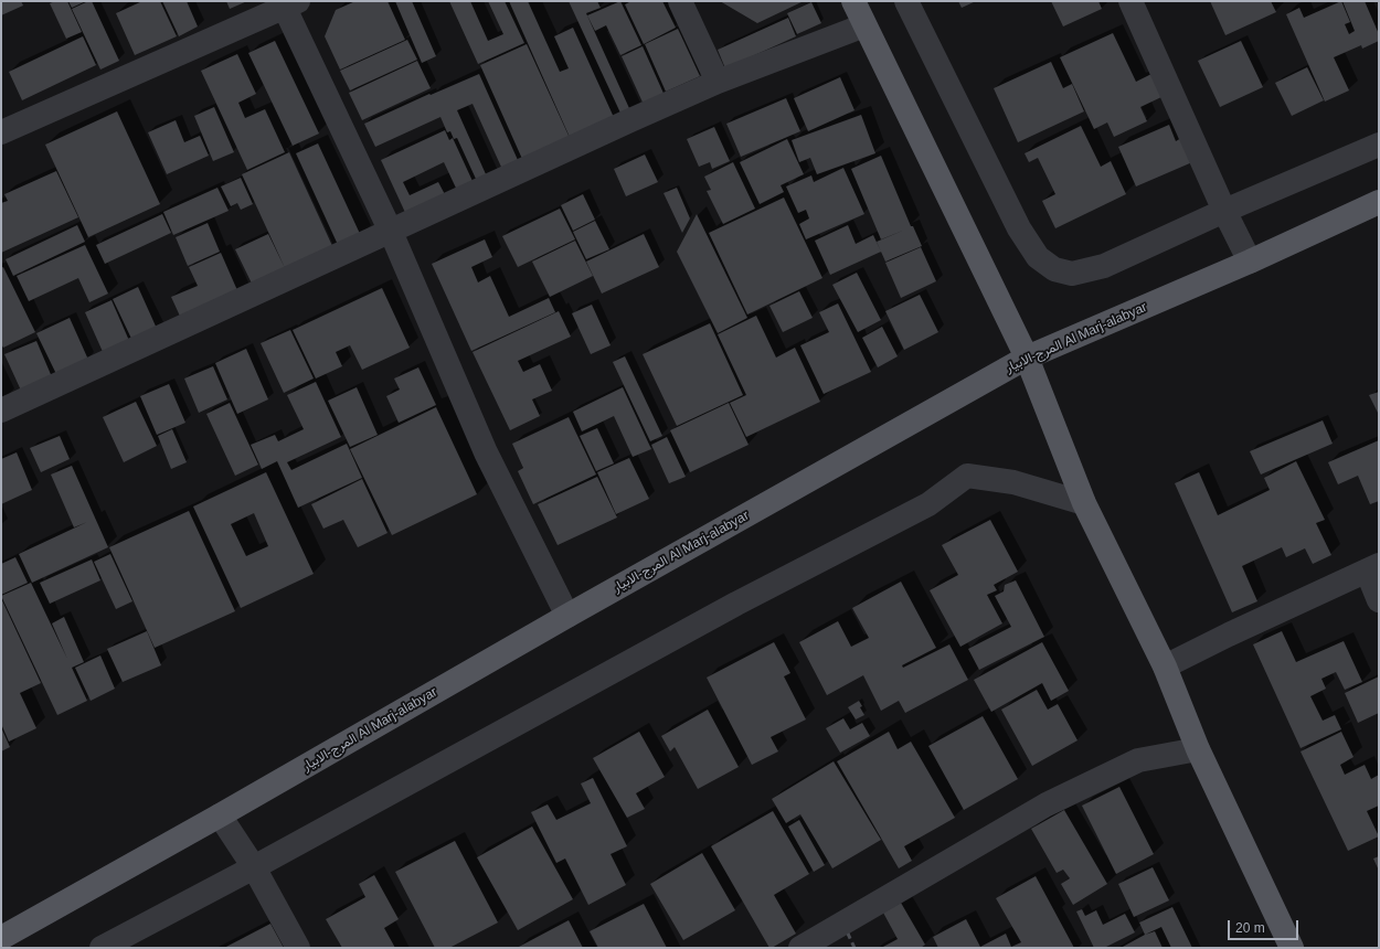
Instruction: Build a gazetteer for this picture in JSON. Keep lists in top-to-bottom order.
{
  "streets": {
    "main road": ["المرج-الابيار Al Marj-alabyar"]
  },
  "scale_bar": "20 m"
}
